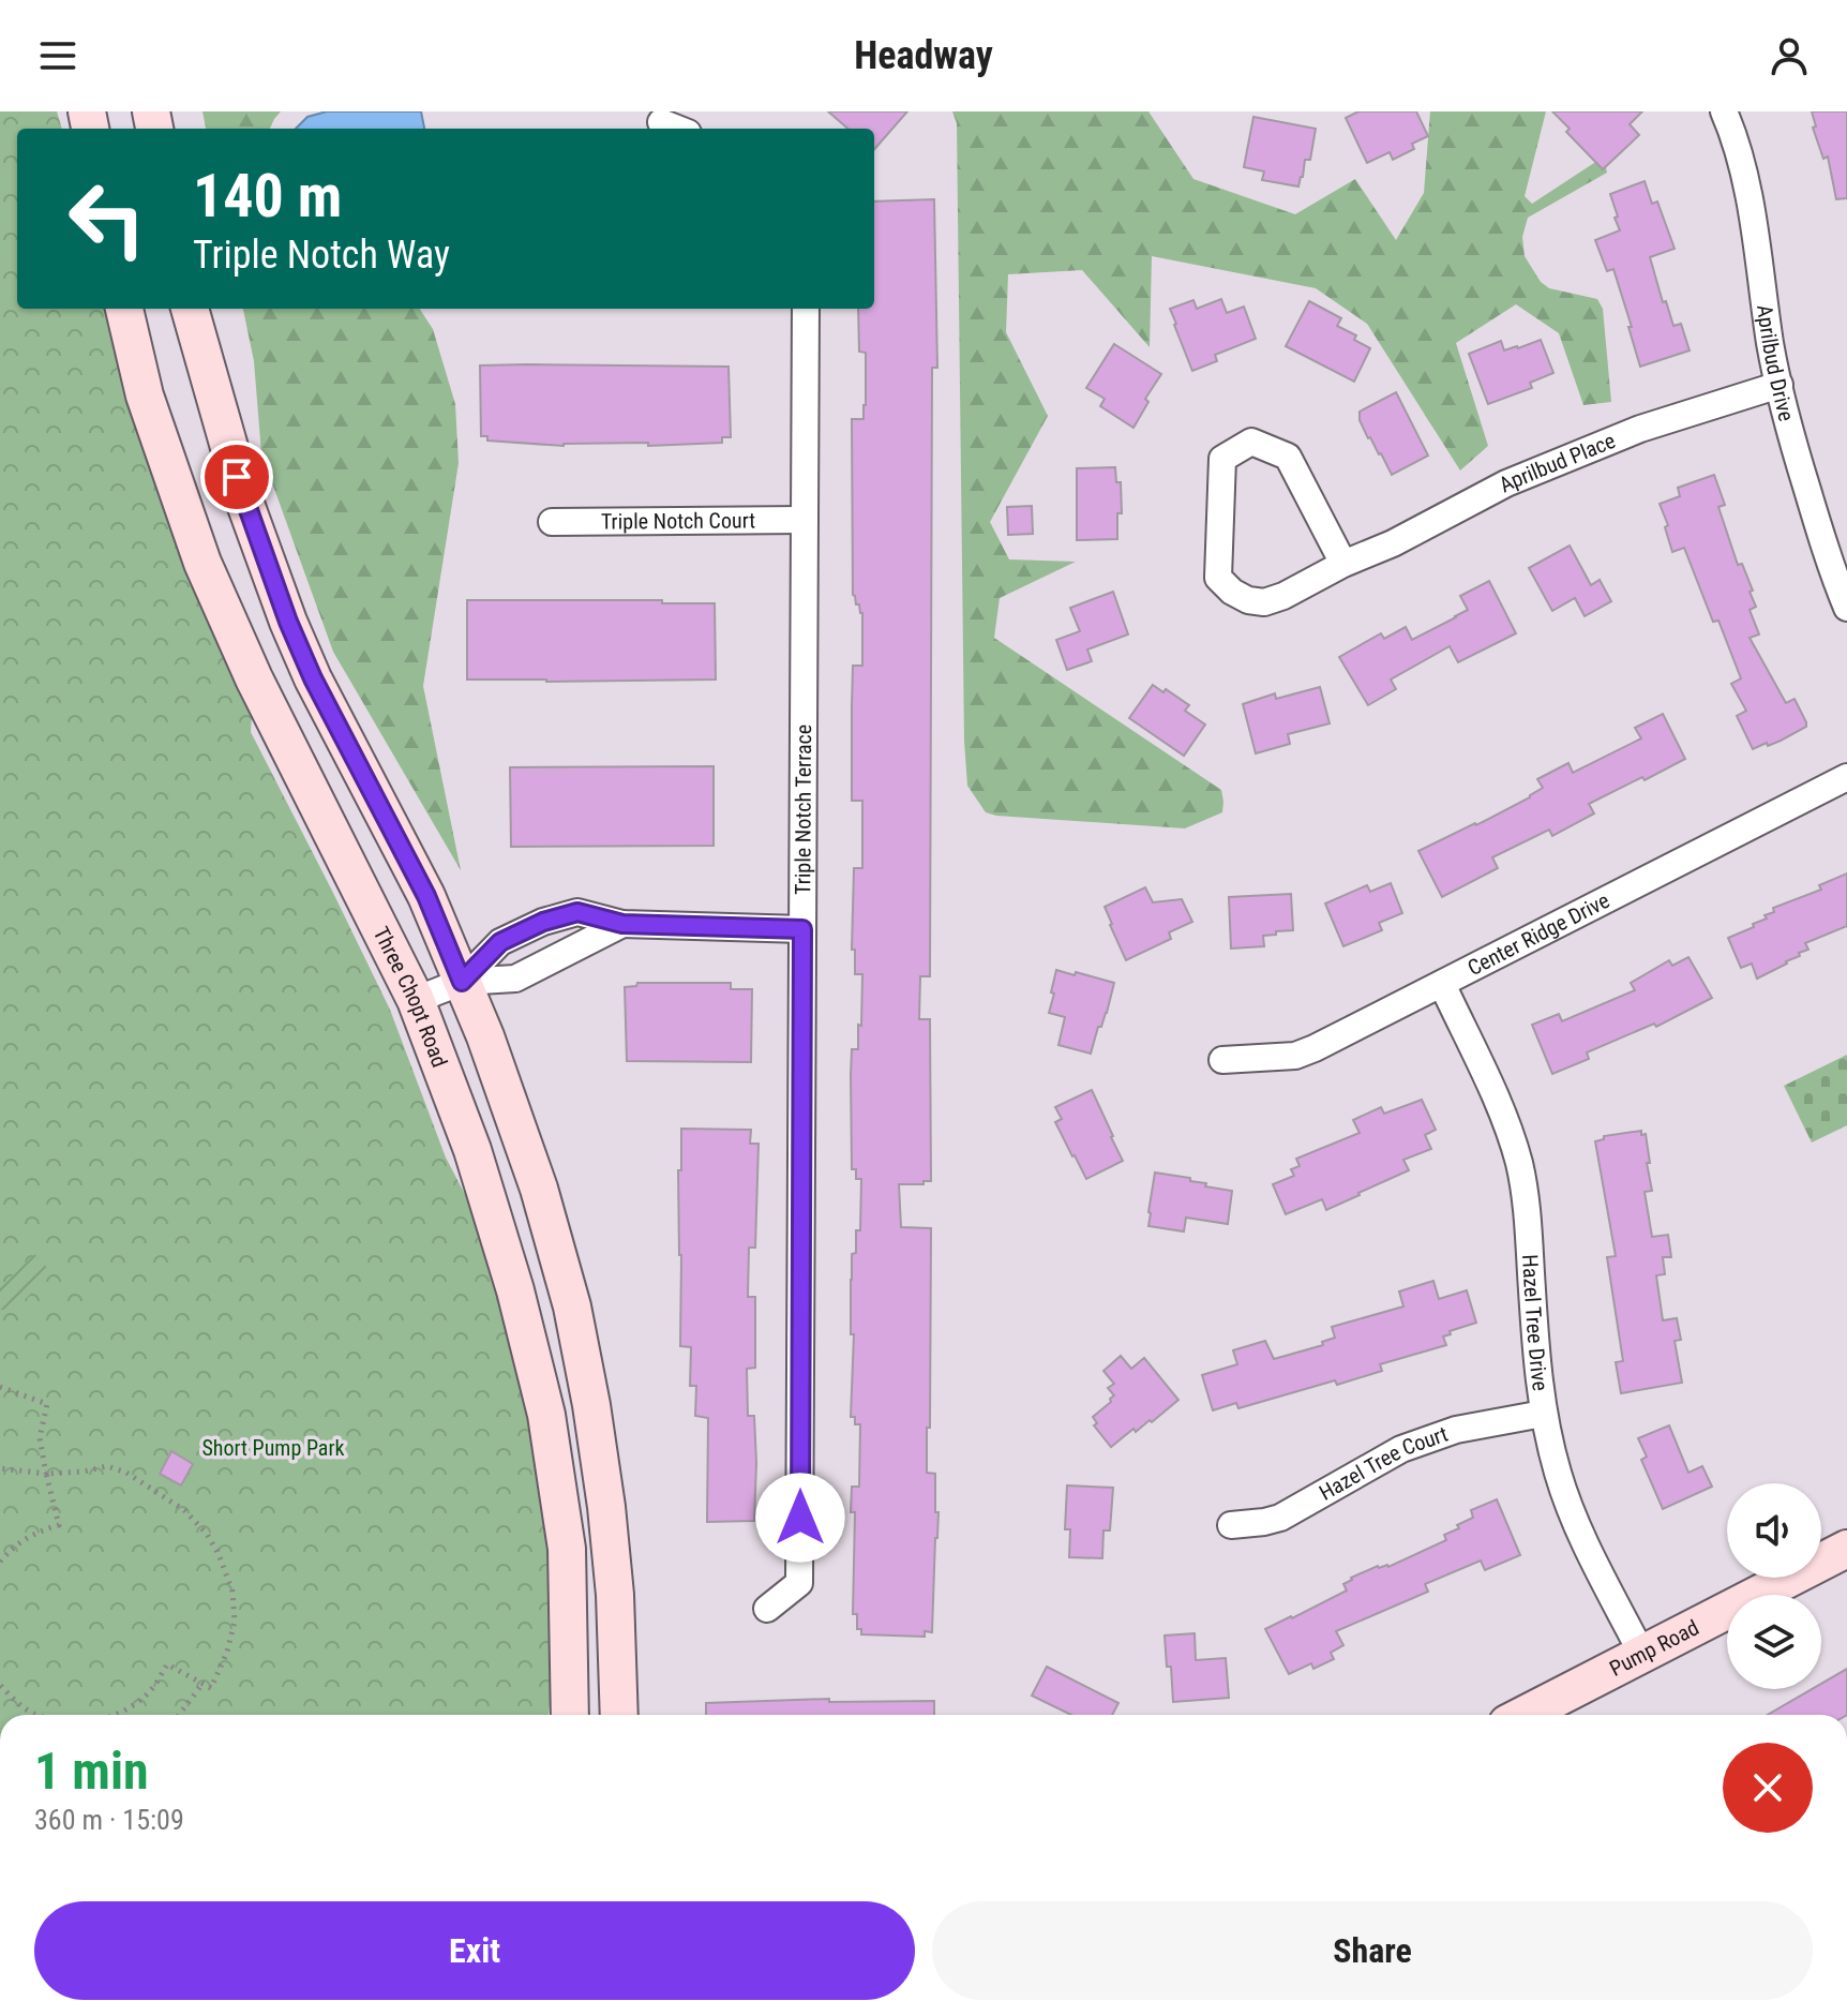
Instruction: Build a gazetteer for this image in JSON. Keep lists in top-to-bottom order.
{
  "streets": {
    "main road": ["Three Chopt Road", "Pump Road"],
    "street": [
      "Aprilbud Drive",
      "Aprilbud Place",
      "Triple Notch Court",
      "Triple Notch Terrace",
      "Center Ridge Drive",
      "Hazel Tree Drive",
      "Hazel Tree Court"
    ]
  },
  "crossings": [
    ["Aprilbud Drive", "Aprilbud Place"],
    ["Triple Notch Court", "Triple Notch Terrace"],
    ["Center Ridge Drive", "Hazel Tree Drive"],
    ["Hazel Tree Drive", "Hazel Tree Court"],
    ["Hazel Tree Drive", "Pump Road"]
  ],
  "parks": ["Short Pump Park"],
  "page": {
    "header": "Headway",
    "turn": ["140 m", "Triple Notch Way"],
    "heading": ["1 min", "360 m · 15:09"],
    "buttons": ["Exit", "Share"]
  }
}
